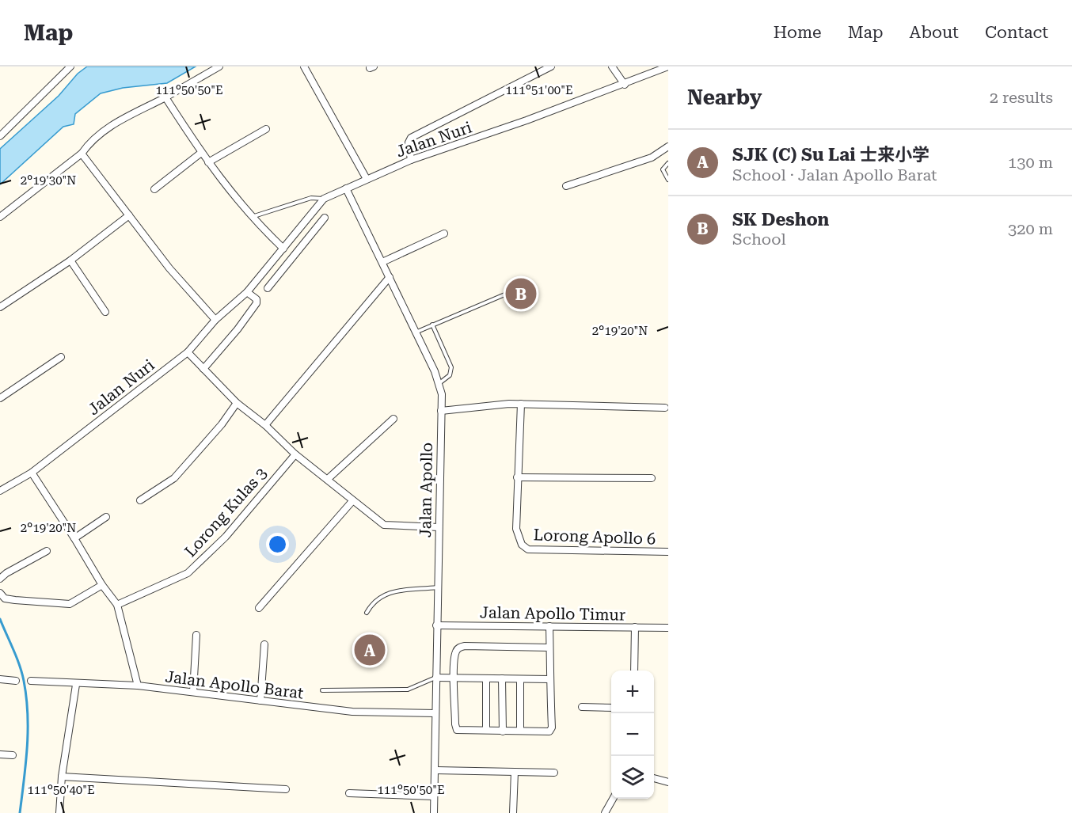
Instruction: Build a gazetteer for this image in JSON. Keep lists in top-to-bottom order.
{
  "streets": {
    "street": [
      "Jalan Nuri",
      "Jalan Apollo",
      "Lorong Kulas 3",
      "Lorong Apollo 6",
      "Jalan Apollo Timur",
      "Jalan Apollo Barat"
    ]
  },
  "crossings": [
    ["Jalan Nuri", "Jalan Apollo"],
    ["Jalan Apollo", "Jalan Apollo Timur"],
    ["Jalan Apollo", "Jalan Apollo Barat"]
  ],
  "page": {
    "header": "Map",
    "nav": [
      "Home",
      "Map",
      "About",
      "Contact"
    ],
    "heading": ["Nearby", "2 results"],
    "list": [
      {
        "mark": "A",
        "name": "SJK (C) Su Lai 士来小学",
        "note": "School · Jalan Apollo Barat",
        "value": "130 m"
      },
      {
        "mark": "B",
        "name": "SK Deshon",
        "note": "School",
        "value": "320 m"
      }
    ],
    "pins": ["B", "A"],
    "map_buttons": ["+", "−"]
  },
  "coordinates": [
    "111°50'50\"E",
    "111°51'00\"E",
    "2°19'30\"N",
    "2°19'20\"N",
    "111°50'40\"E"
  ]
}
